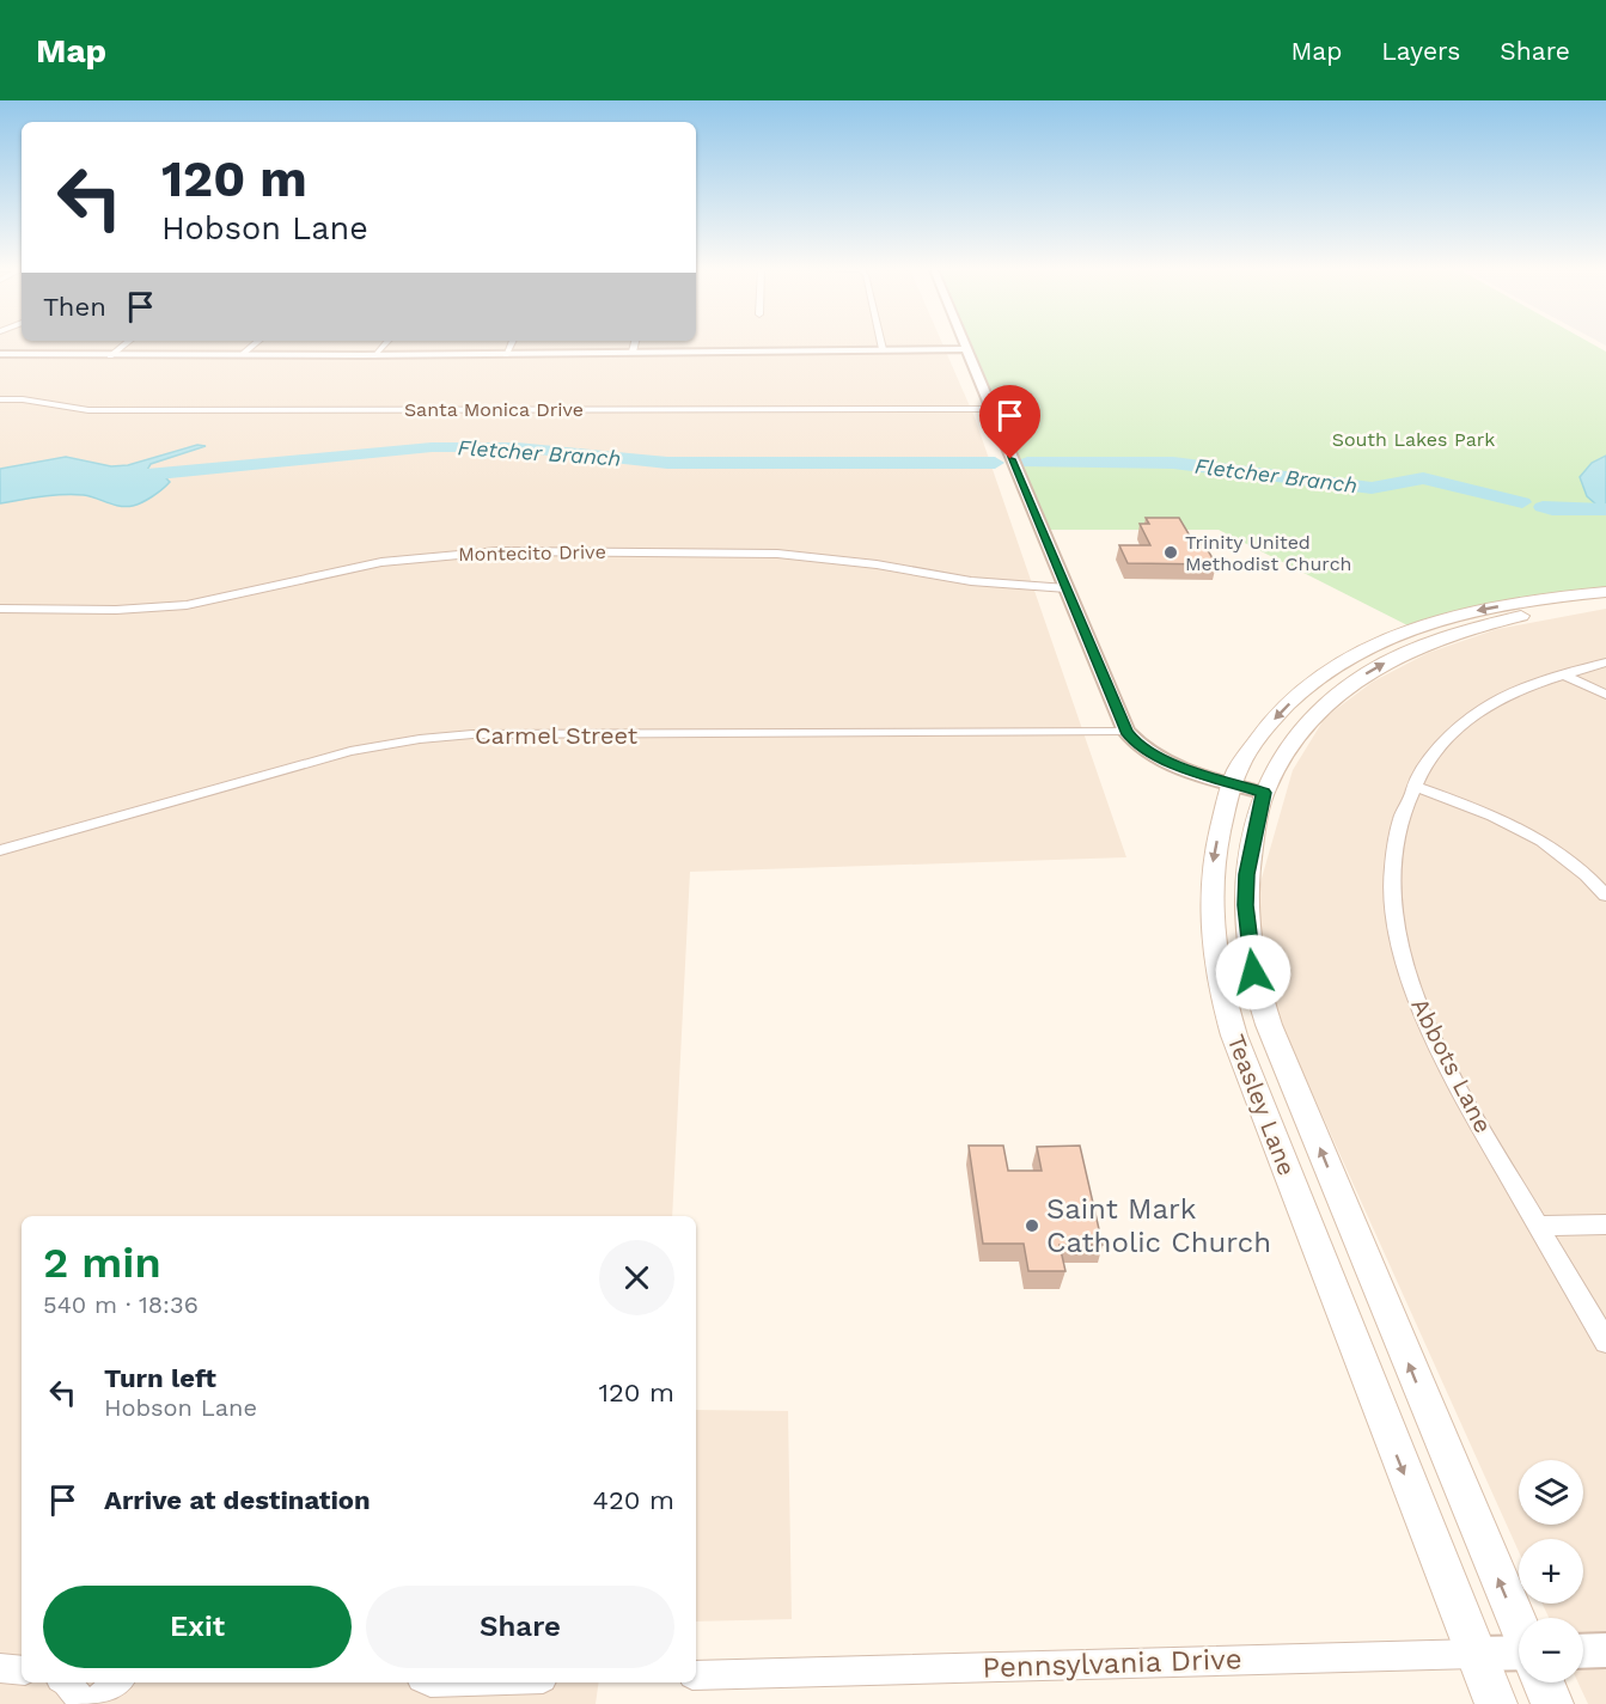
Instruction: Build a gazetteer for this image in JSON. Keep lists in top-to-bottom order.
{
  "streets": {
    "main road": ["Teasley Lane"],
    "street": [
      "Santa Monica Drive",
      "Montecito Drive",
      "Carmel Street",
      "Abbots Lane",
      "Pennsylvania Drive"
    ]
  },
  "crossings": [
    ["Teasley Lane", "Pennsylvania Drive"]
  ],
  "water": ["Fletcher Branch"],
  "parks": ["South Lakes Park"],
  "places": ["Trinity United Methodist Church", "Saint Mark Catholic Church"],
  "page": {
    "header": "Map",
    "nav": ["Map", "Layers", "Share"],
    "turn": ["120 m", "Hobson Lane"],
    "then": "Then",
    "heading": ["2 min", "540 m · 18:36"],
    "list": [
      {
        "name": "Turn left",
        "note": "Hobson Lane",
        "value": "120 m"
      },
      {
        "name": "Arrive at destination",
        "value": "420 m"
      }
    ],
    "map_buttons": ["+", "−"],
    "buttons": ["Exit", "Share"]
  }
}
